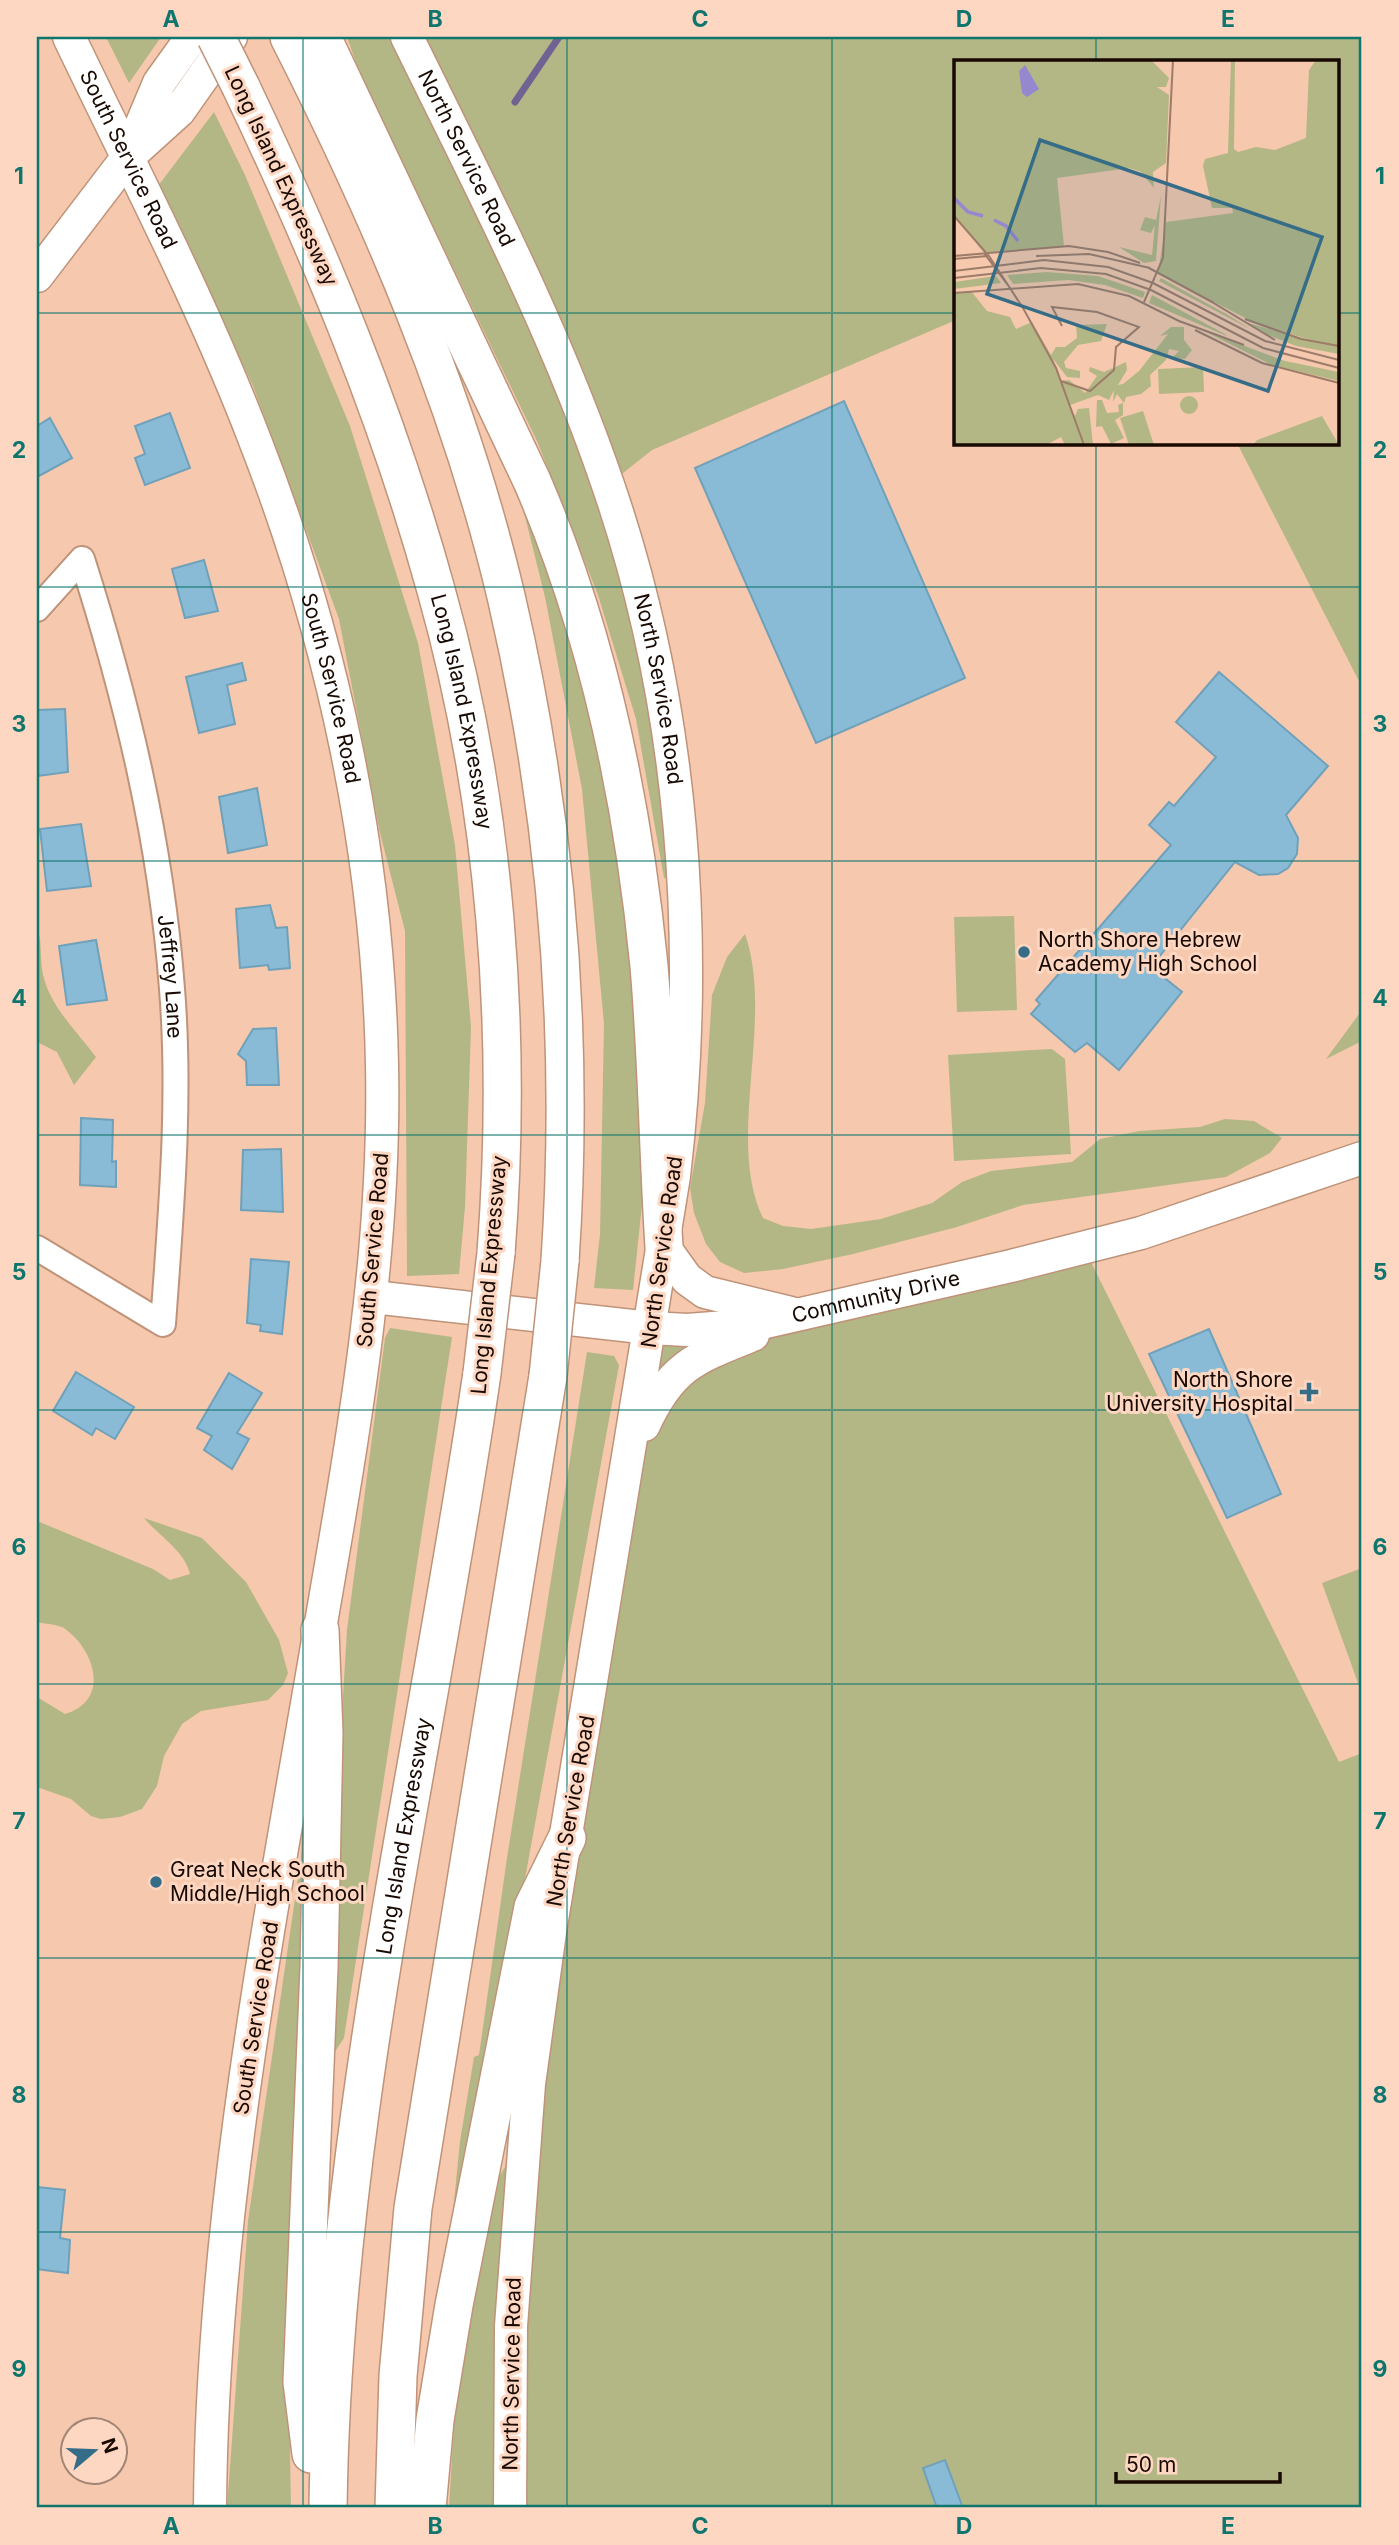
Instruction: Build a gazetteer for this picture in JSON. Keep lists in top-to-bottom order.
{
  "streets": {
    "highway": ["Long Island Expressway"],
    "main road": ["North Service Road", "South Service Road", "Community Drive"],
    "street": ["Jeffrey Lane"]
  },
  "crossings": [
    ["North Service Road", "Community Drive"],
    ["South Service Road", "Community Drive"]
  ],
  "places": {
    "other": ["North Shore Hebrew Academy High School", "Great Neck South Middle/High School"],
    "health": ["North Shore University Hospital"]
  },
  "scale_bar": "50 m",
  "north": "right",
  "grid": {
    "columns": [
      "A",
      "B",
      "C",
      "D",
      "E"
    ],
    "rows": [
      "1",
      "2",
      "3",
      "4",
      "5",
      "6",
      "7",
      "8",
      "9"
    ]
  }
}
